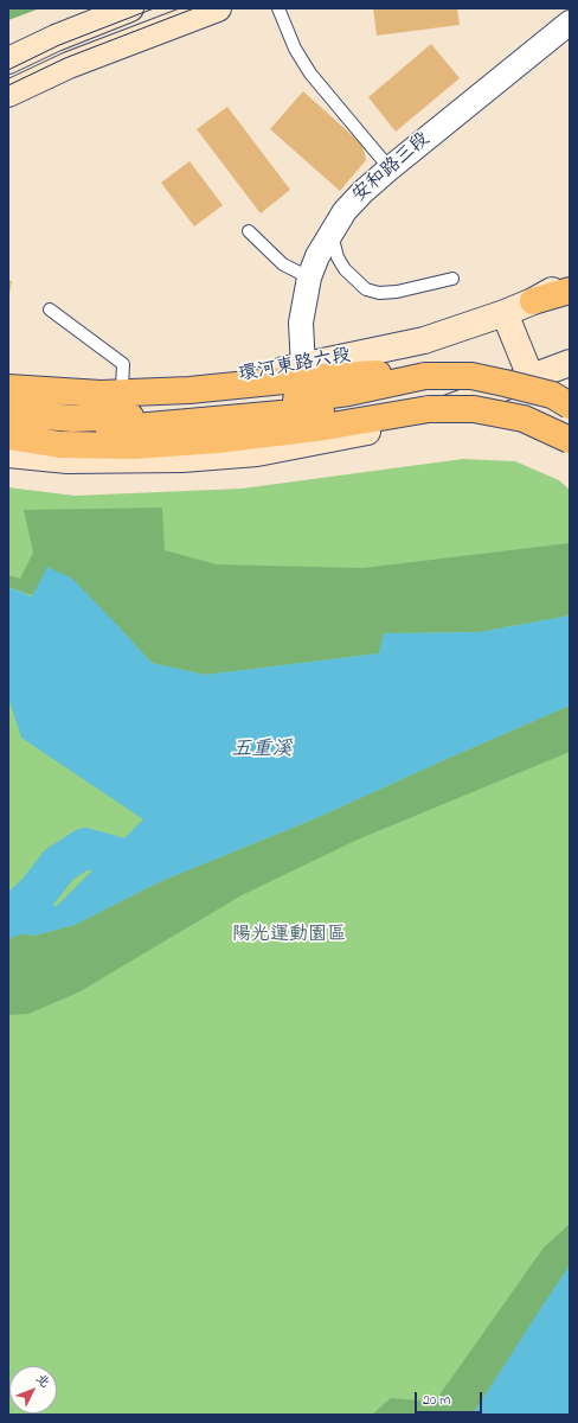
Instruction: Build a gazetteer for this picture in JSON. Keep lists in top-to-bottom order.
{
  "streets": {
    "main road": ["環河東路六段"],
    "street": ["安和路三段"]
  },
  "crossings": [
    ["安和路三段", "環河東路六段"]
  ],
  "water": ["五重溪"],
  "parks": ["陽光運動園區"],
  "scale_bar": "20 m",
  "north": "top right"
}
